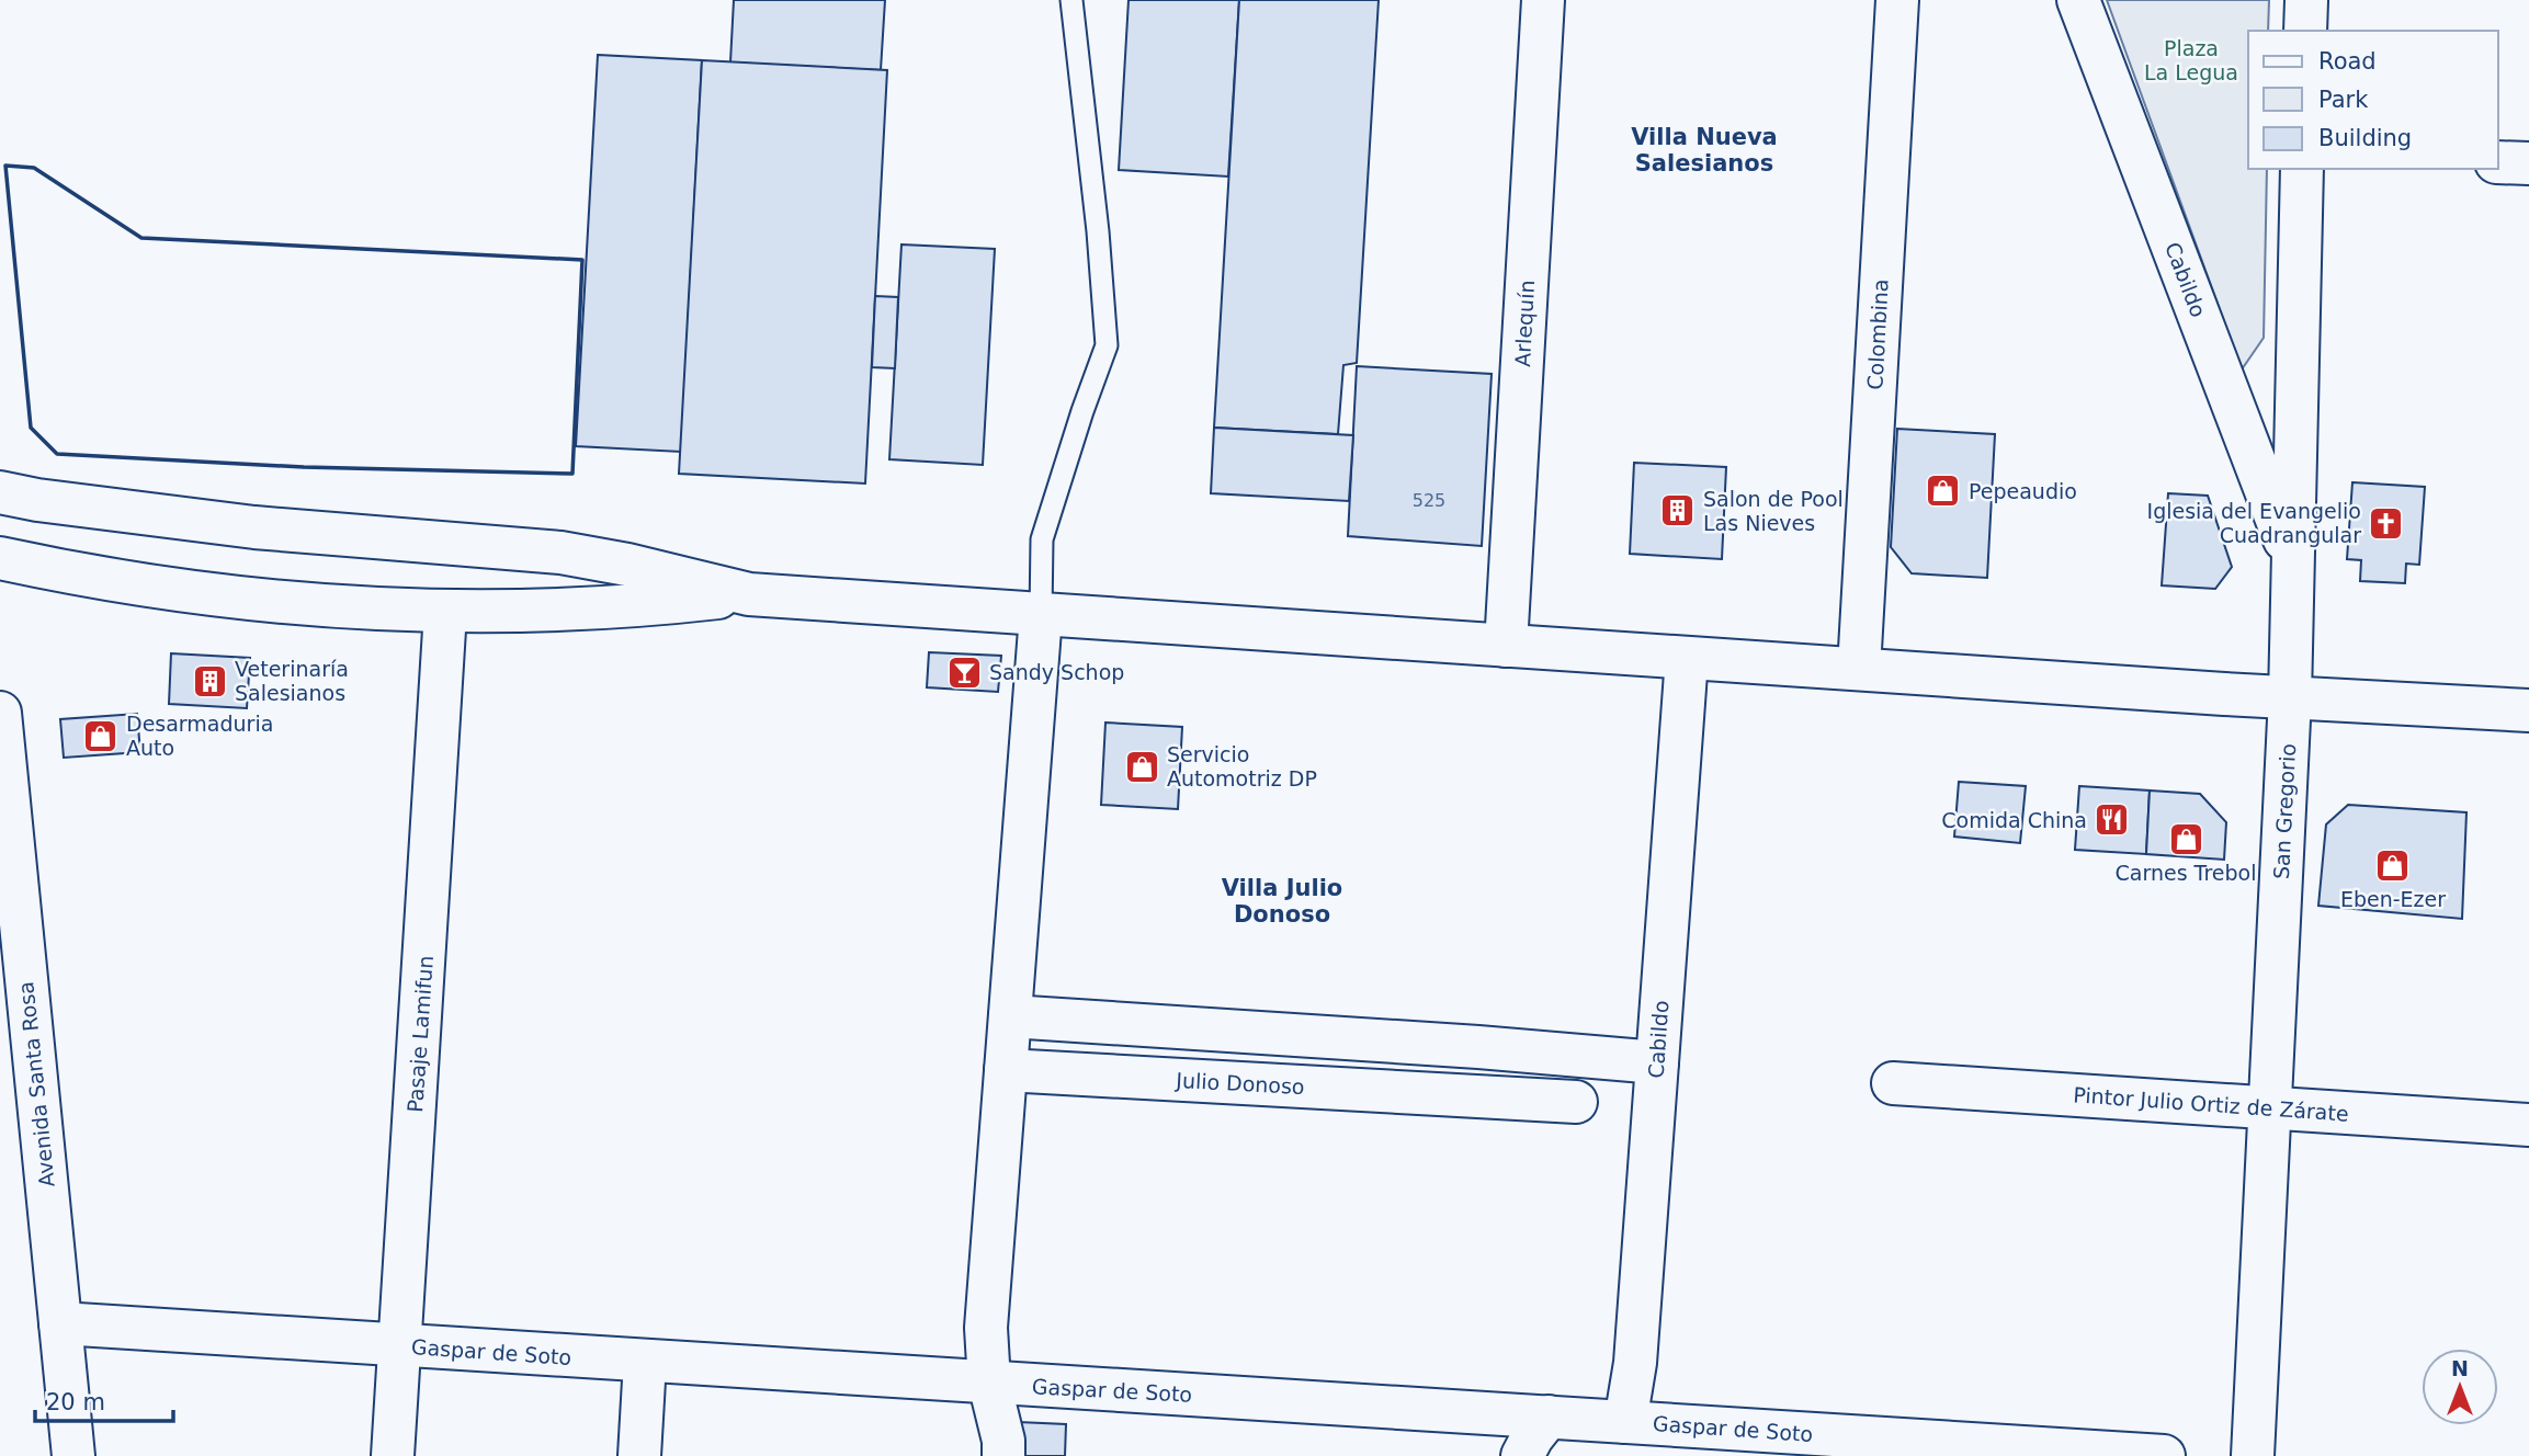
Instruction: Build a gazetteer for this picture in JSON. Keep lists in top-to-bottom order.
{
  "streets": {
    "street": [
      "Cabildo",
      "Arlequín",
      "Colombina",
      "San Gregorio",
      "Pasaje Lamifun",
      "Julio Donoso",
      "Avenida Santa Rosa",
      "Pintor Julio Ortiz de Zárate",
      "Gaspar de Soto"
    ]
  },
  "crossings": [
    ["Cabildo", "San Gregorio"],
    ["Cabildo", "Gaspar de Soto"],
    ["San Gregorio", "Pintor Julio Ortiz de Zárate"],
    ["Pasaje Lamifun", "Gaspar de Soto"],
    ["Avenida Santa Rosa", "Gaspar de Soto"]
  ],
  "districts": ["Villa Nueva Salesianos", "Villa Julio Donoso"],
  "parks": ["Plaza La Legua"],
  "places": {
    "shop": [
      "Pepeaudio",
      "Desarmaduria Auto",
      "Servicio Automotriz DP",
      "Carnes Trebol",
      "Eben-Ezer"
    ],
    "building": ["Salon de Pool Las Nieves", "Veterinaría Salesianos"],
    "church": ["Iglesia del Evangelio Cuadrangular"],
    "bar": ["Sandy Schop"],
    "restaurant": ["Comida China"]
  },
  "house_numbers": ["525"],
  "legend": ["Road", "Park", "Building"],
  "scale_bar": "20 m",
  "north": "top"
}
